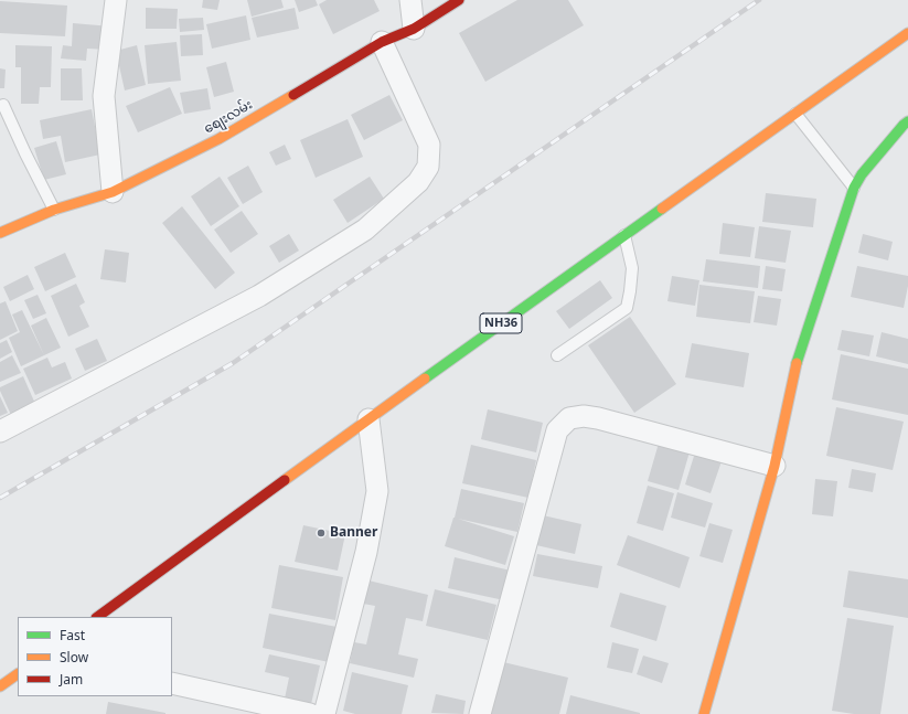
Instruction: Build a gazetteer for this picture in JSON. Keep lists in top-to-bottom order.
{
  "streets": {
    "main road": ["စျေးလမ်း", "NH36"]
  },
  "places": ["Banner"],
  "legend": ["Fast", "Slow", "Jam"]
}
